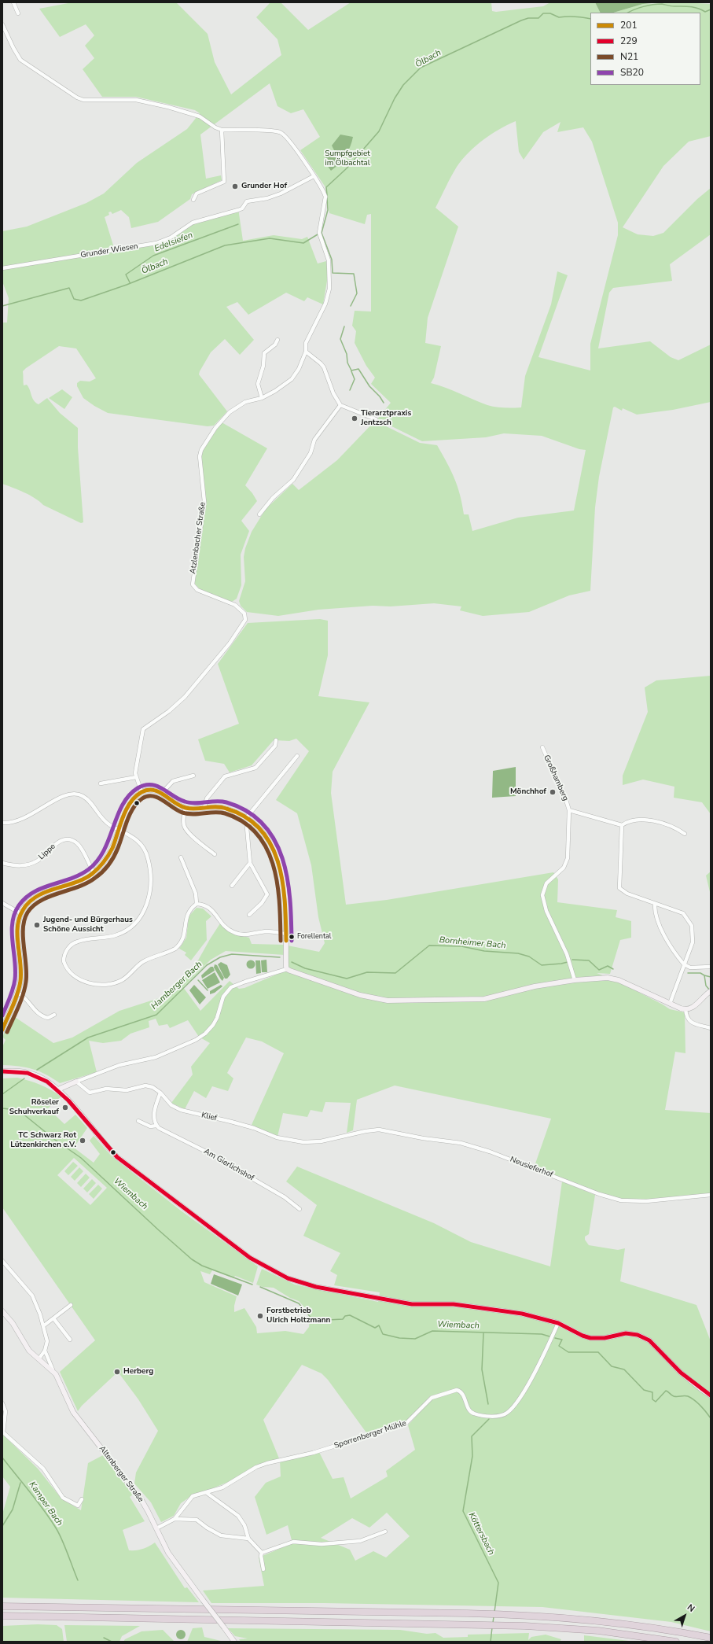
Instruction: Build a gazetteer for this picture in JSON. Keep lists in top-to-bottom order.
{
  "streets": {
    "main road": ["Altenberger Straße"],
    "street": [
      "Grunder Wiesen",
      "Atzlenbacher Straße",
      "Großhamberg",
      "Lippe",
      "Klief",
      "Am Gierlichshof",
      "Neusieferhof",
      "Sporrenberger Mühle"
    ]
  },
  "crossings": [
    ["Grunder Wiesen", "Atzlenbacher Straße"],
    ["Klief", "Neusieferhof"],
    ["Sporrenberger Mühle", "Altenberger Straße"]
  ],
  "water": [
    "Ölbach",
    "Edelsiefen",
    "Bornheimer Bach",
    "Hamberger Bach",
    "Wiembach",
    "Kamper Bach",
    "Köttersbach"
  ],
  "parks": ["Sumpfgebiet im Ölbachtal"],
  "places": [
    "Grunder Hof",
    "Tierarztpraxis Jentzsch",
    "Mönchhof",
    "Jugend- und Bürgerhaus Schöne Aussicht",
    "Forellental",
    "Röseler Schuhverkauf",
    "TC Schwarz Rot Lützenkirchen e.V.",
    "Forstbetrieb Ulrich Holtzmann",
    "Herberg"
  ],
  "lines": [
    "transit line SB20",
    "transit line 201",
    "transit line N21",
    "transit line 229"
  ],
  "legend": [
    "201",
    "229",
    "N21",
    "SB20"
  ],
  "north": "top right"
}
